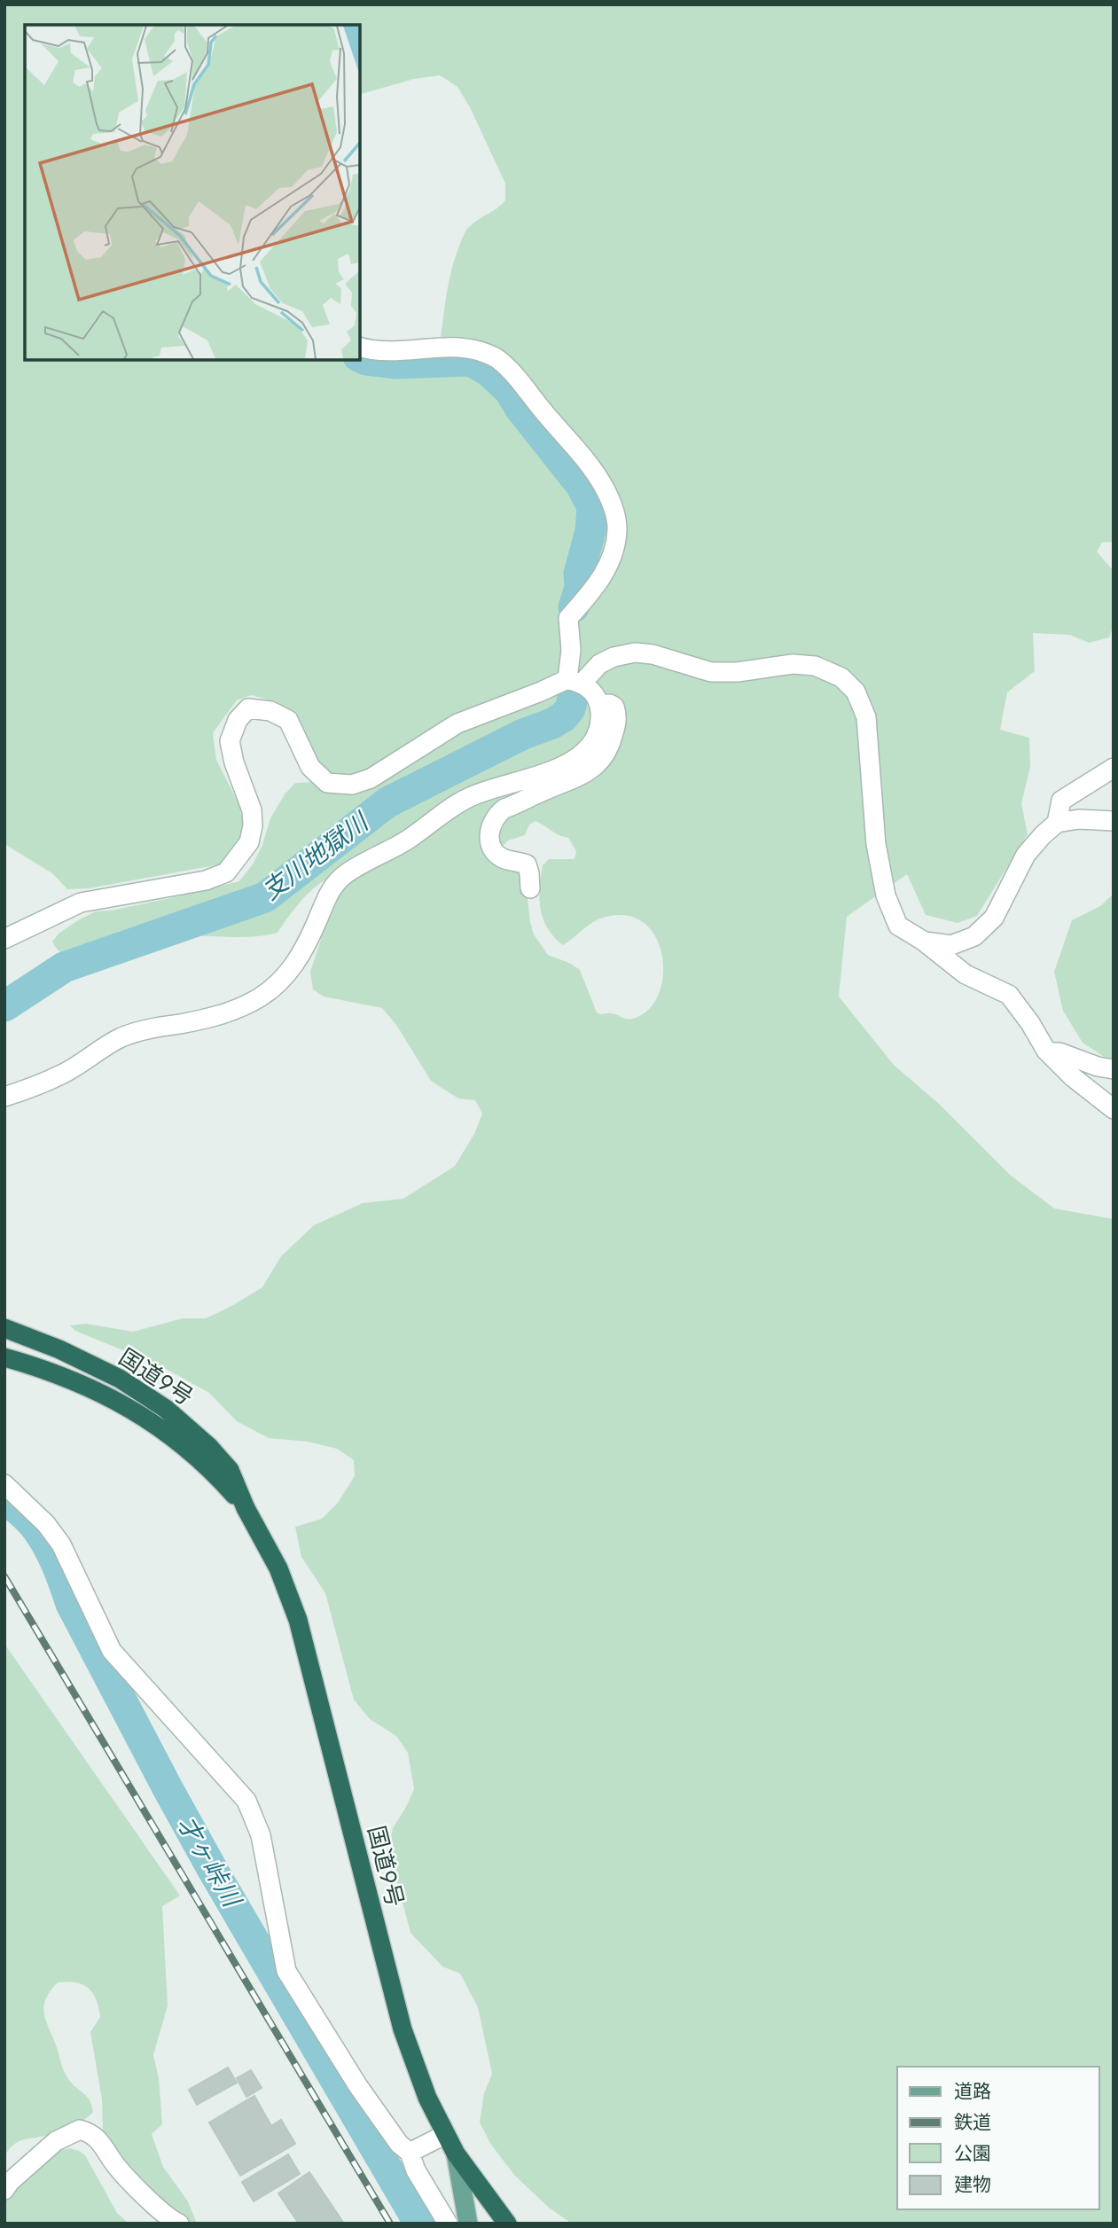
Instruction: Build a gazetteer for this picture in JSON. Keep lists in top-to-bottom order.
{
  "streets": {
    "highway": ["国道9号"]
  },
  "water": ["支川地獄川", "才ヶ峠川"],
  "legend": [
    "道路",
    "鉄道",
    "公園",
    "建物"
  ]
}
